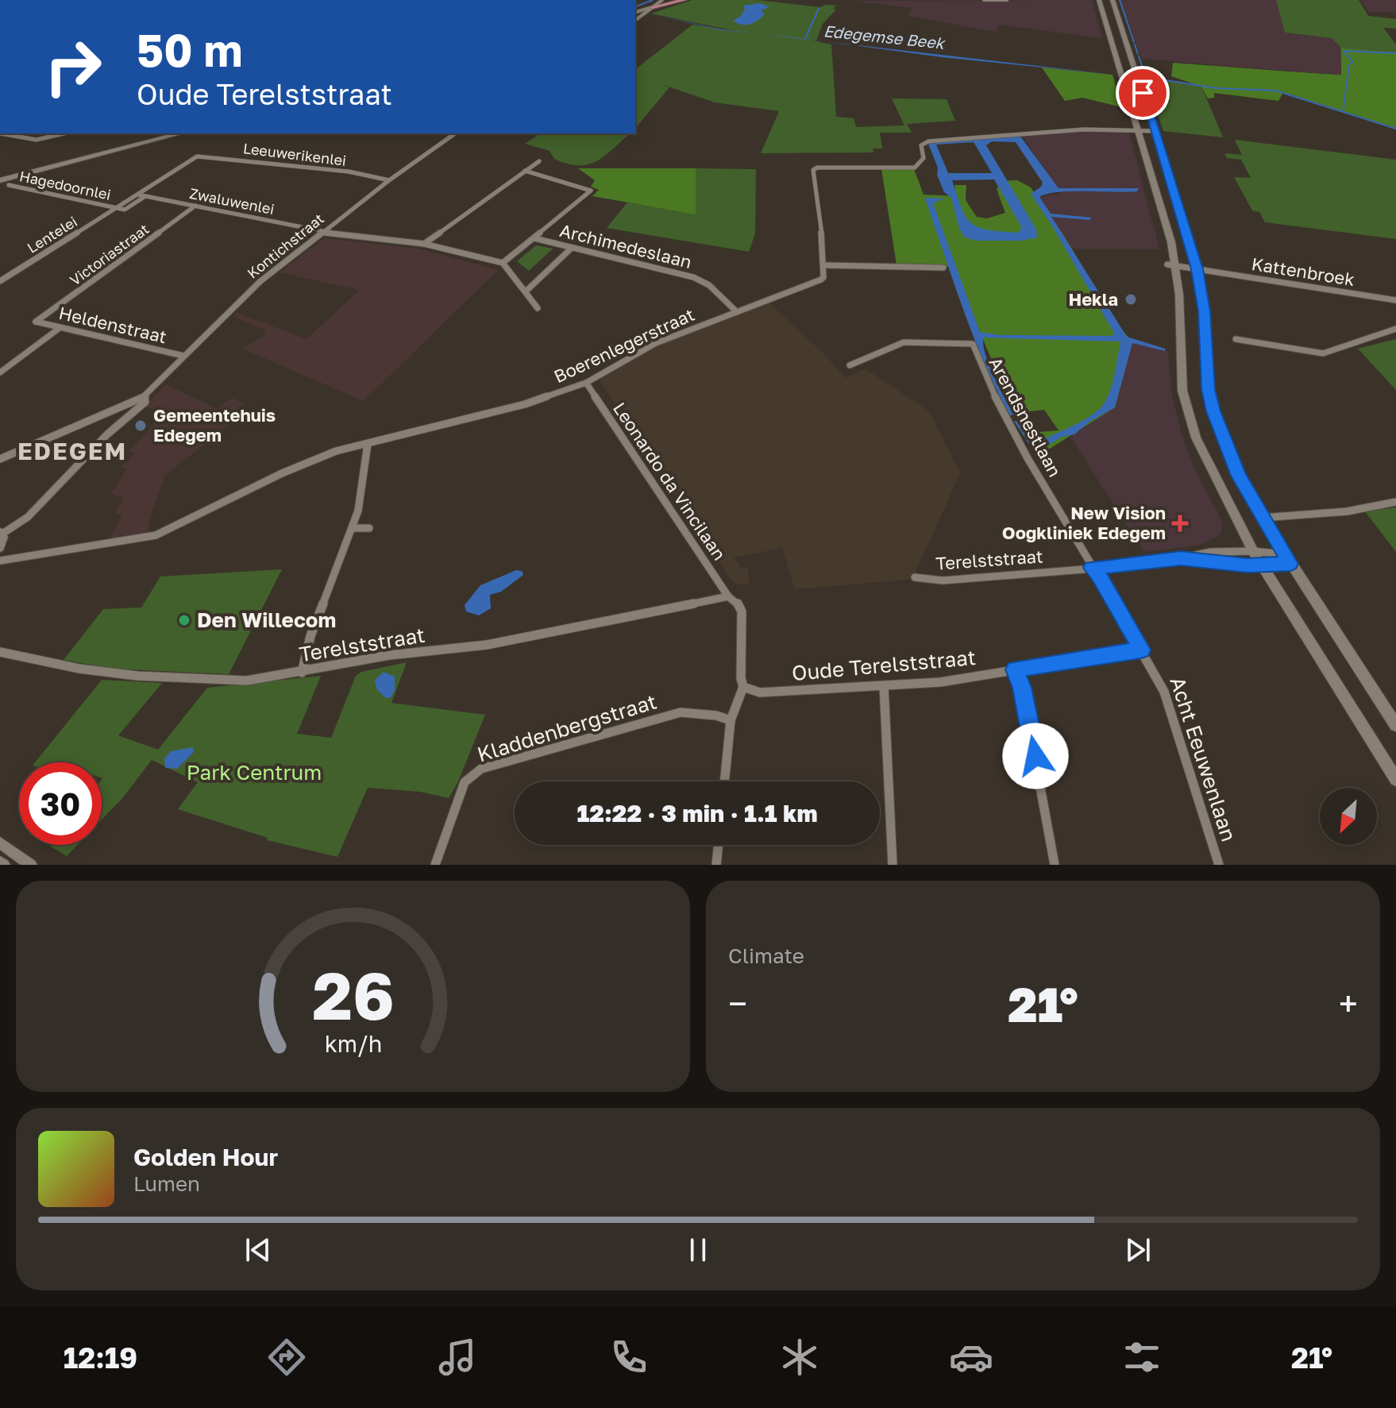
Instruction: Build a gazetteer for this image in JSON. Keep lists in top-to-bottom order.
{
  "streets": {
    "street": [
      "Leeuwerikenlei",
      "Hagedoornlei",
      "Zwaluwenlei",
      "Lentelei",
      "Kontichstraat",
      "Archimedeslaan",
      "Victoriastraat",
      "Kattenbroek",
      "Heldenstraat",
      "Boerenlegerstraat",
      "Arendsnestlaan",
      "Leonardo da Vincilaan",
      "Terelststraat",
      "Oude Terelststraat",
      "Kladdenbergstraat",
      "Acht Eeuwenlaan"
    ]
  },
  "crossings": [
    ["Leeuwerikenlei", "Lentelei"],
    ["Leeuwerikenlei", "Kontichstraat"],
    ["Hagedoornlei", "Lentelei"],
    ["Zwaluwenlei", "Lentelei"],
    ["Zwaluwenlei", "Kontichstraat"],
    ["Zwaluwenlei", "Victoriastraat"],
    ["Kontichstraat", "Heldenstraat"],
    ["Archimedeslaan", "Boerenlegerstraat"],
    ["Victoriastraat", "Heldenstraat"],
    ["Boerenlegerstraat", "Leonardo da Vincilaan"],
    ["Arendsnestlaan", "Terelststraat"],
    ["Arendsnestlaan", "Acht Eeuwenlaan"],
    ["Leonardo da Vincilaan", "Terelststraat"],
    ["Leonardo da Vincilaan", "Oude Terelststraat"],
    ["Terelststraat", "Acht Eeuwenlaan"],
    ["Oude Terelststraat", "Acht Eeuwenlaan"]
  ],
  "districts": ["EDEGEM"],
  "water": ["Edegemse Beek"],
  "parks": ["Park Centrum"],
  "places": {
    "other": ["Hekla", "Gemeentehuis Edegem", "Den Willecom"],
    "health": ["New Vision Oogkliniek Edegem"]
  },
  "north": "bottom left",
  "page": {
    "turn": ["50 m", "Oude Terelststraat"],
    "limit": "30",
    "trip": "12:22 · 3 min · 1.1 km",
    "tile": "Climate",
    "heat": ["−", "21°", "+"],
    "song": ["Golden Hour", "Lumen"],
    "tabs": ["12:19", "21°"],
    "gauge": ["26", "km/h"]
  }
}
